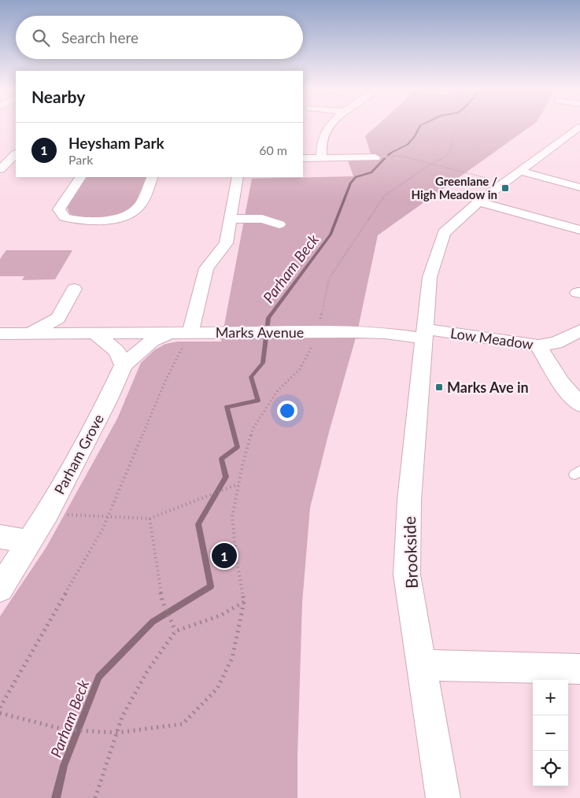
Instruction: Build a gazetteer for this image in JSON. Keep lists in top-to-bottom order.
{
  "streets": {
    "street": [
      "Marks Avenue",
      "Low Meadow",
      "Parham Grove",
      "Brookside"
    ]
  },
  "crossings": [
    ["Marks Avenue", "Low Meadow"],
    ["Marks Avenue", "Parham Grove"],
    ["Marks Avenue", "Brookside"],
    ["Low Meadow", "Brookside"]
  ],
  "water": ["Parham Beck"],
  "places": {
    "transit": ["Greenlane / High Meadow in", "Marks Ave in"]
  },
  "page": {
    "search": "Search here",
    "heading": "Nearby",
    "list": [
      {
        "mark": "1",
        "name": "Heysham Park",
        "note": "Park",
        "value": "60 m"
      }
    ],
    "pins": "1",
    "map_buttons": ["+", "−"]
  }
}
